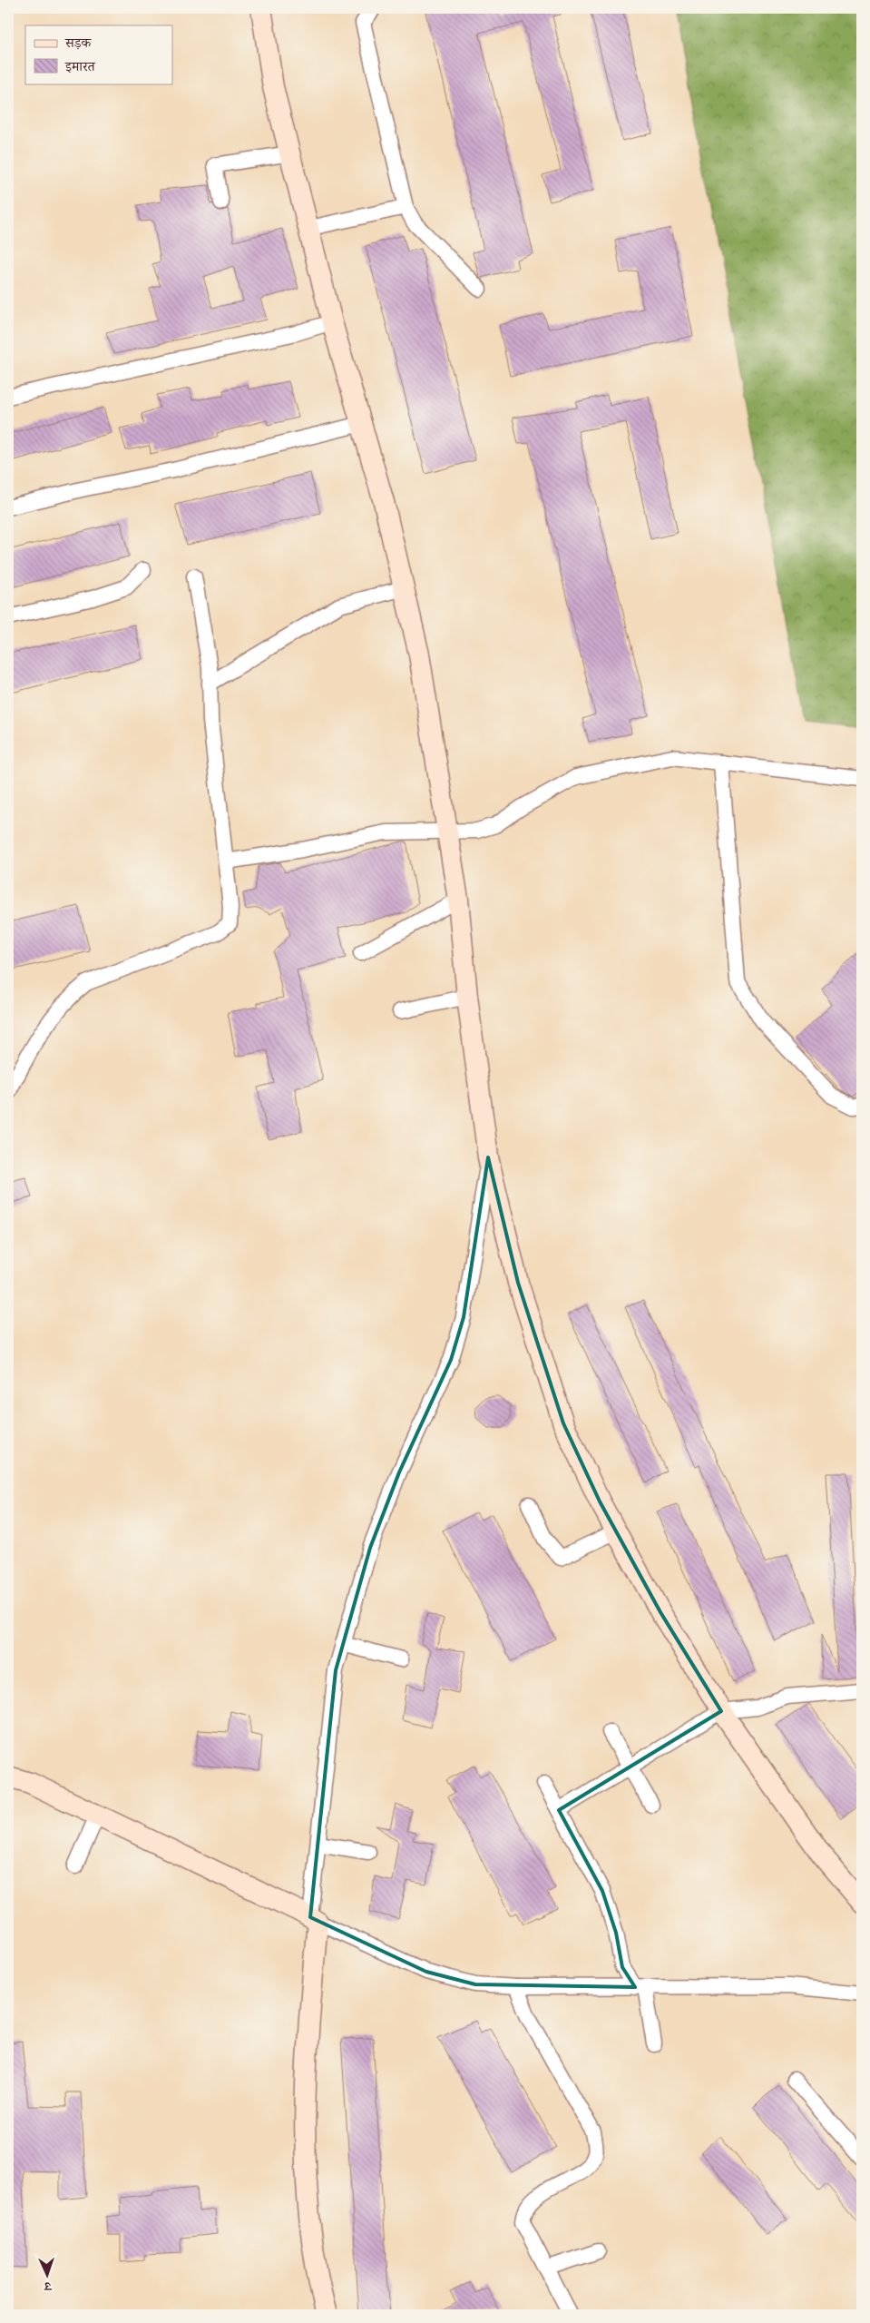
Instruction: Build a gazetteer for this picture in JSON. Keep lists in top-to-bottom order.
{
  "legend": ["सड़क", "इमारत"],
  "north": "bottom"
}
